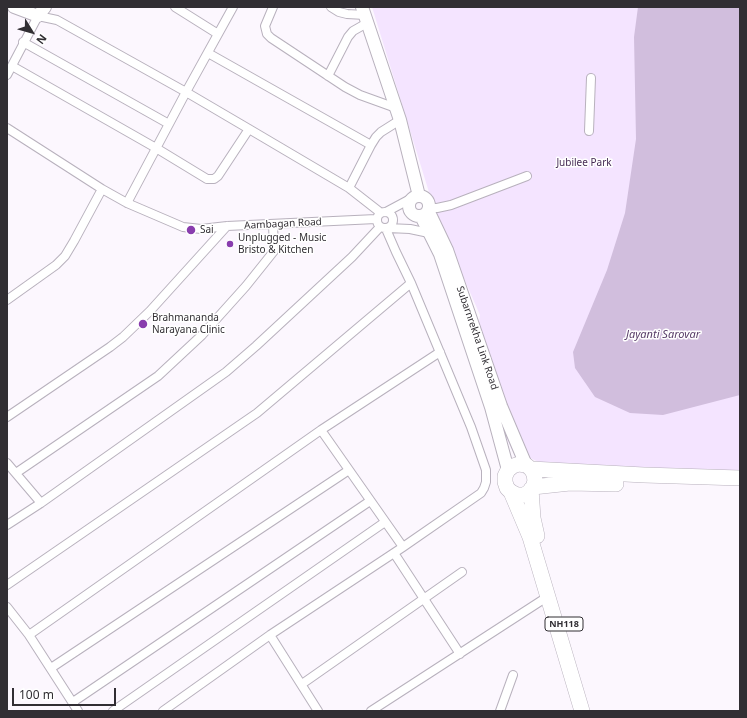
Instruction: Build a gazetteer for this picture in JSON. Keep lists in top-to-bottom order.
{
  "streets": {
    "highway": ["NH118"],
    "street": ["Aambagan Road", "Subarnrekha Link Road"]
  },
  "crossings": [
    ["Aambagan Road", "Subarnrekha Link Road"],
    ["Subarnrekha Link Road", "NH118"]
  ],
  "water": ["Jayanti Sarovar"],
  "parks": ["Jubilee Park"],
  "places": ["Sai", "Unplugged - Music Bristo & Kitchen", "Brahmananda Narayana Clinic"],
  "scale_bar": "100 m",
  "north": "bottom right"
}
